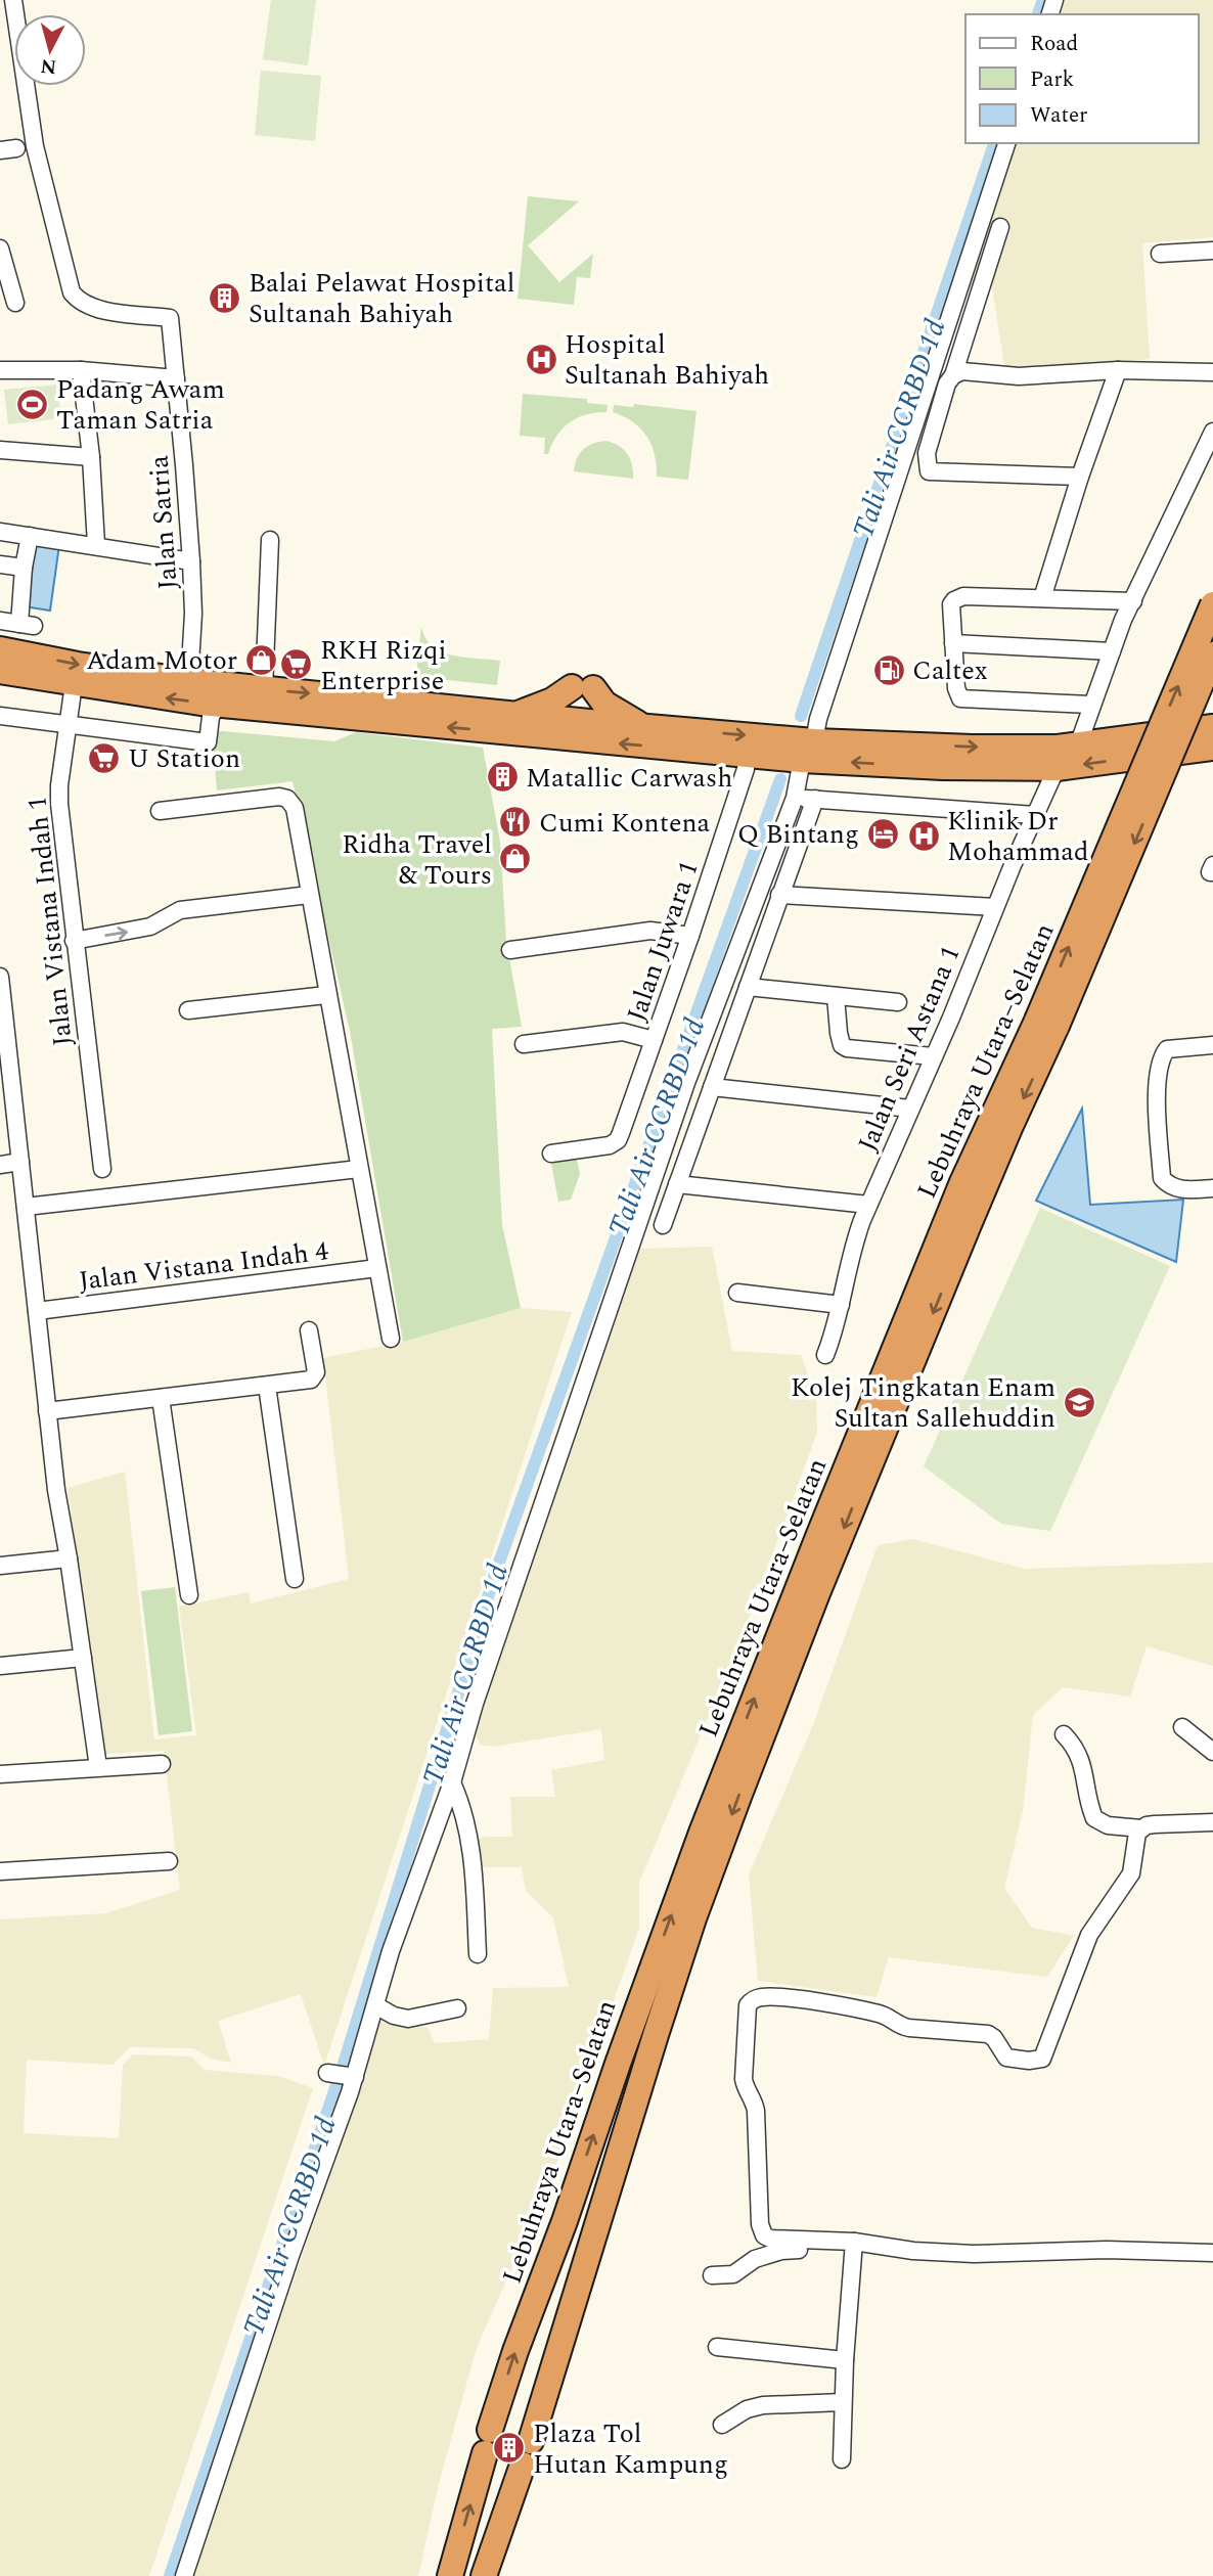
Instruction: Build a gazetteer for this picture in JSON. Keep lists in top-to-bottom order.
{
  "streets": {
    "highway": ["Lebuhraya Utara–Selatan"],
    "street": [
      "Jalan Satria",
      "Jalan Vistana Indah 1",
      "Jalan Juwara 1",
      "Jalan Seri Astana 1",
      "Jalan Vistana Indah 4"
    ]
  },
  "water": ["Tali Air CCRBD 1d"],
  "places": {
    "building": ["Balai Pelawat Hospital Sultanah Bahiyah", "Matallic Carwash", "Plaza Tol Hutan Kampung"],
    "hospital": ["Hospital Sultanah Bahiyah", "Klinik Dr Mohammad"],
    "sports": ["Padang Awam Taman Satria"],
    "shop": ["Adam Motor", "Ridha Travel & Tours"],
    "supermarket": ["RKH Rizqi Enterprise", "U Station"],
    "fuel station": ["Caltex"],
    "restaurant": ["Cumi Kontena"],
    "hotel": ["Q Bintang"],
    "school or university": ["Kolej Tingkatan Enam Sultan Sallehuddin"]
  },
  "legend": ["Road", "Park", "Water"],
  "north": "bottom"
}
